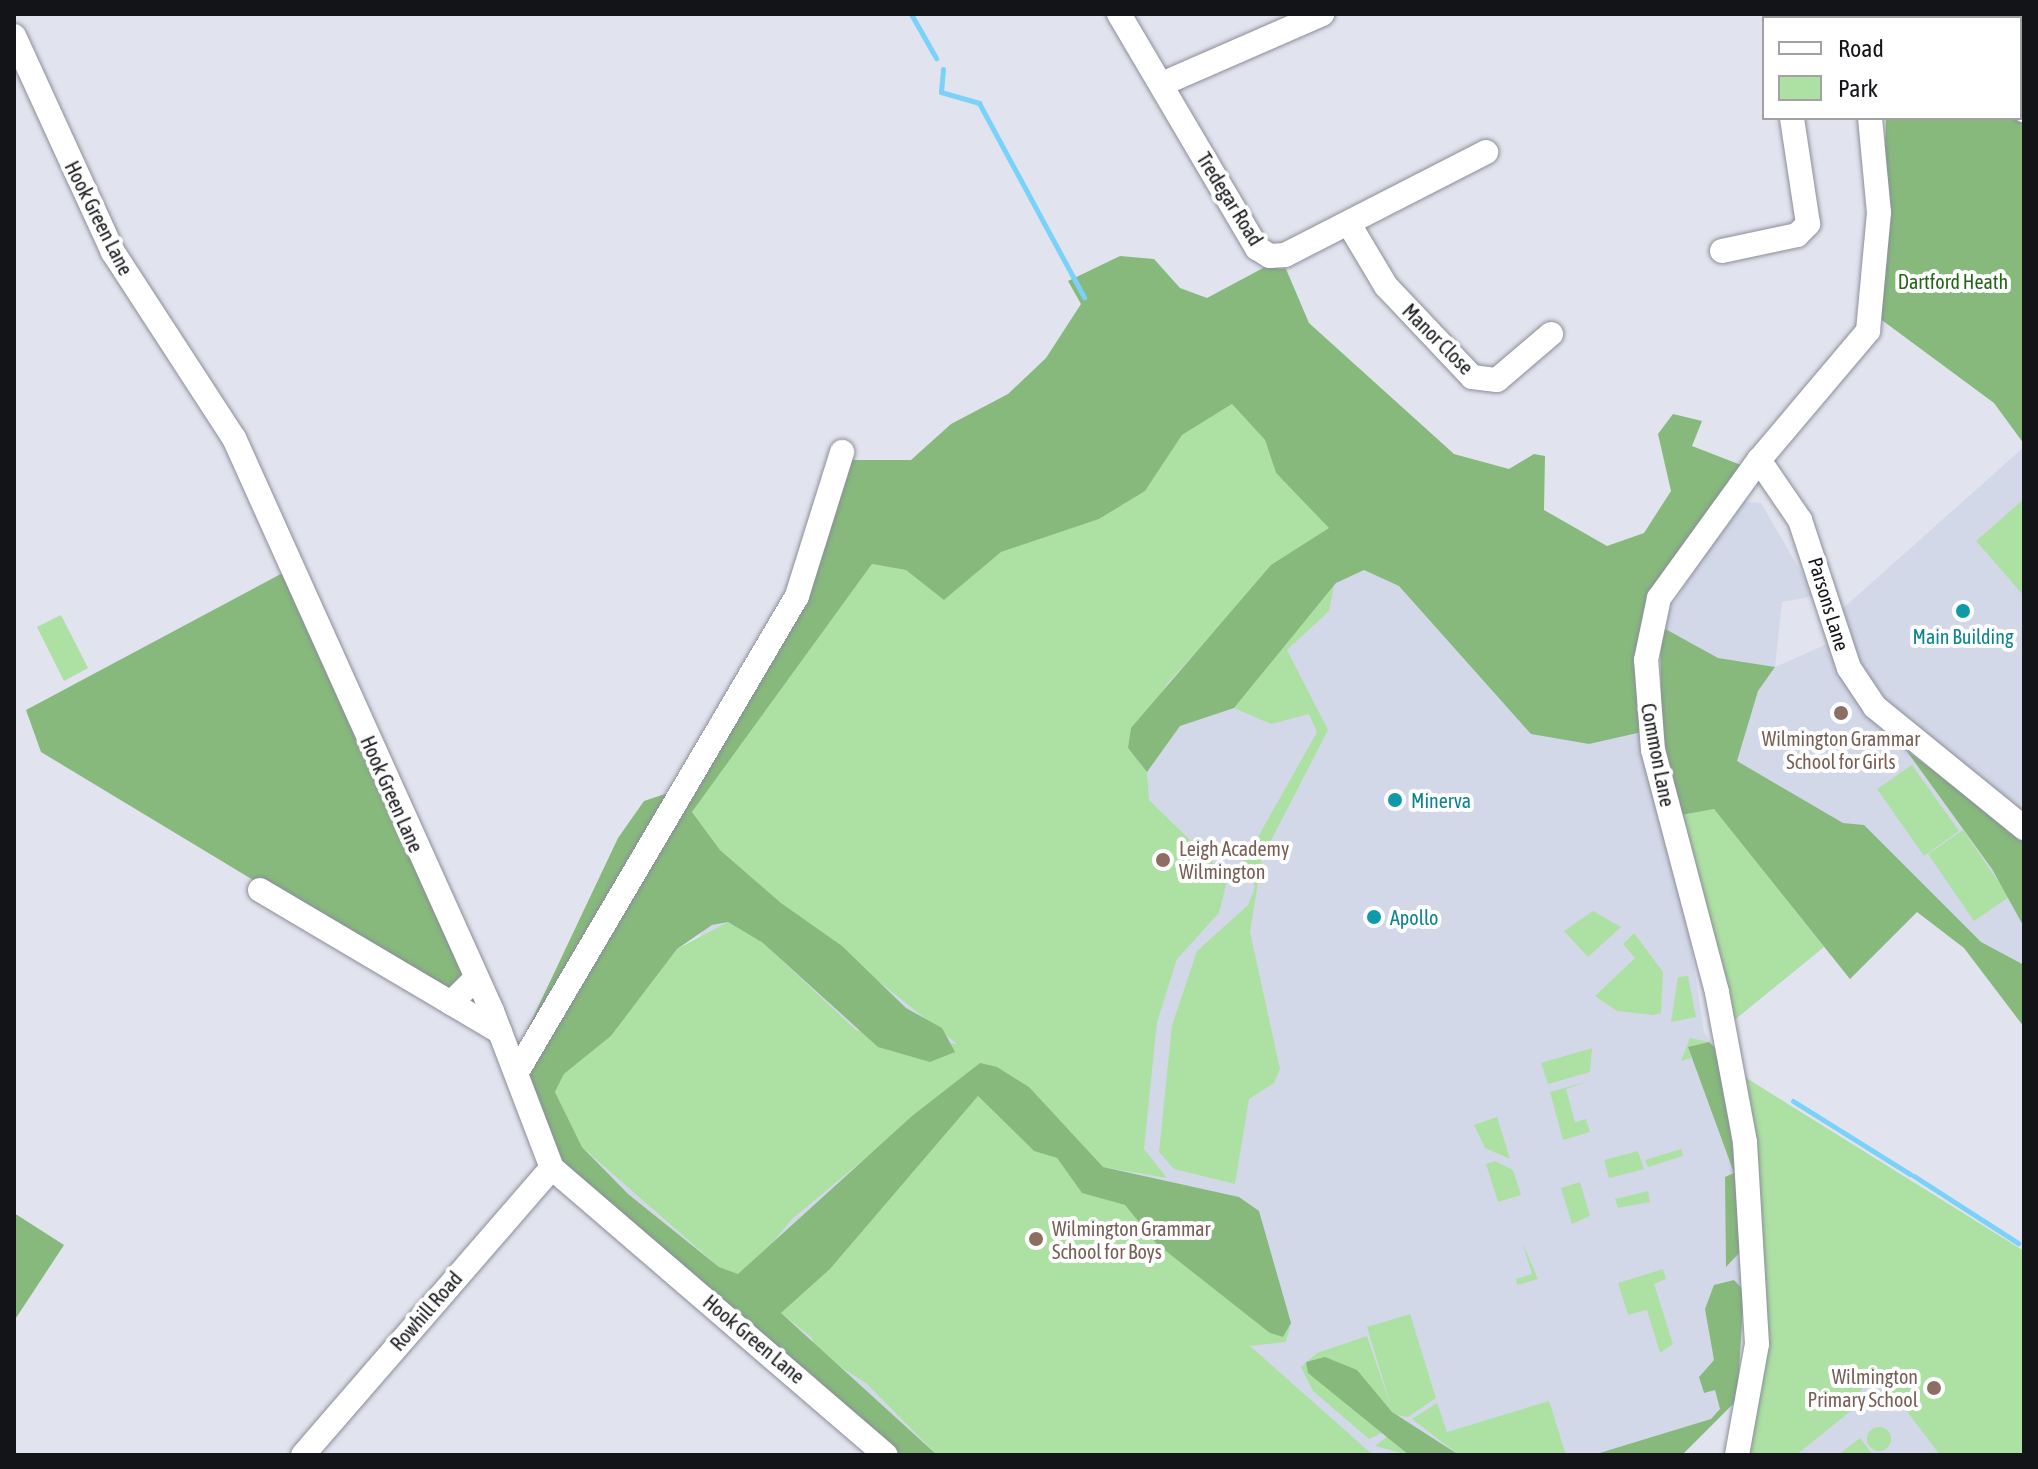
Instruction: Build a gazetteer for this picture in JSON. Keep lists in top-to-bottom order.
{
  "streets": {
    "street": [
      "Tredegar Road",
      "Hook Green Lane",
      "Manor Close",
      "Parsons Lane",
      "Common Lane",
      "Rowhill Road"
    ]
  },
  "crossings": [
    ["Tredegar Road", "Manor Close"],
    ["Hook Green Lane", "Rowhill Road"],
    ["Parsons Lane", "Common Lane"]
  ],
  "parks": ["Dartford Heath"],
  "places": [
    "Main Building",
    "Wilmington Grammar School for Girls",
    "Minerva",
    "Leigh Academy Wilmington",
    "Apollo",
    "Wilmington Grammar School for Boys",
    "Wilmington Primary School"
  ],
  "legend": ["Road", "Park"]
}
